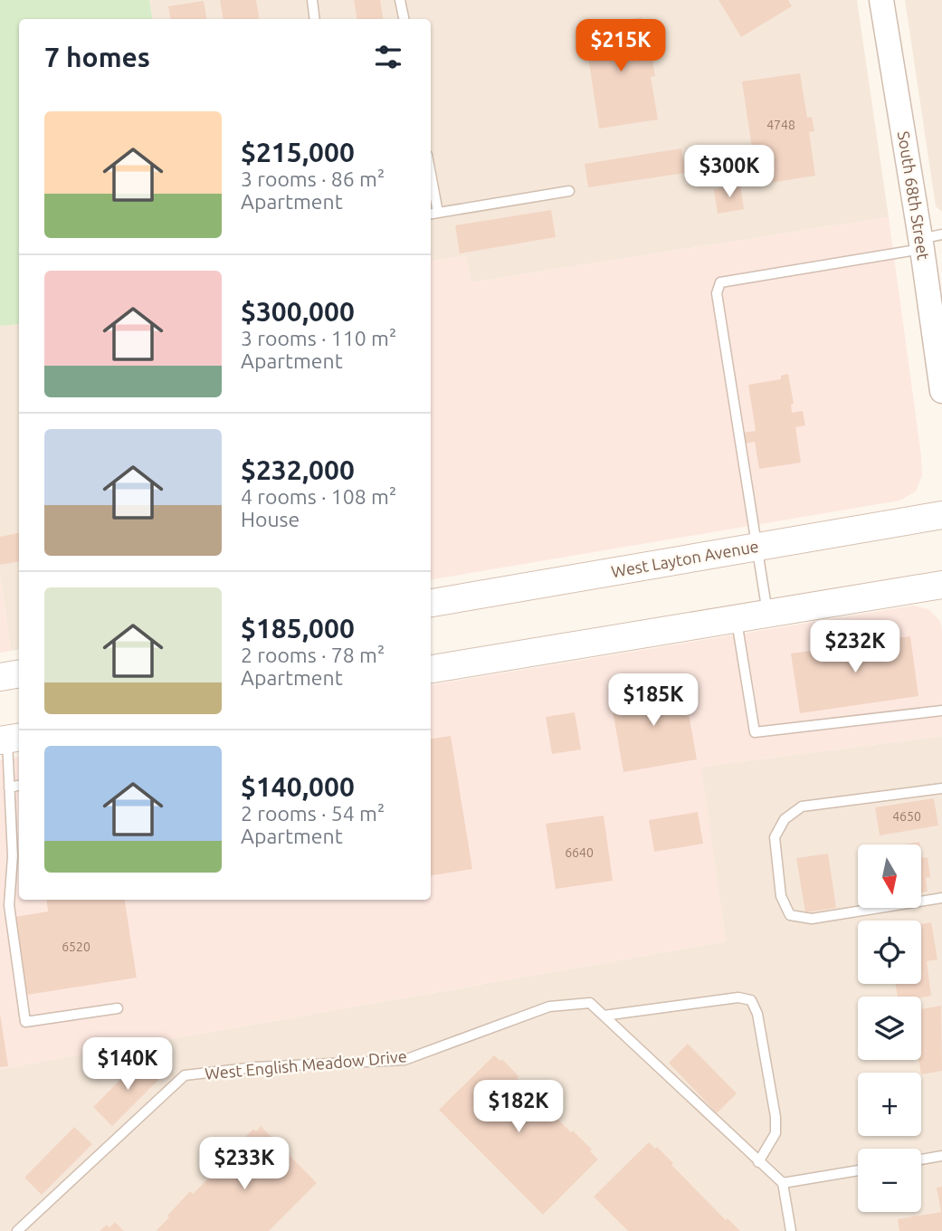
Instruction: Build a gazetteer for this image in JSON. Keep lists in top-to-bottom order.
{
  "streets": {
    "main road": ["West Layton Avenue"],
    "street": ["South 68th Street"],
    "lane": ["West English Meadow Drive"]
  },
  "house_numbers": [
    "4748",
    "4650",
    "6640",
    "6520"
  ],
  "north": "bottom",
  "page": {
    "price": [
      "$215K",
      "$300K",
      "$232K",
      "$185K",
      "$140K",
      "$182K",
      "$233K"
    ],
    "heading": "7 homes",
    "list": [
      {
        "name": "$215,000",
        "note": "3 rooms · 86 m² · Apartment"
      },
      {
        "name": "$300,000",
        "note": "3 rooms · 110 m² · Apartment"
      },
      {
        "name": "$232,000",
        "note": "4 rooms · 108 m² · House"
      },
      {
        "name": "$185,000",
        "note": "2 rooms · 78 m² · Apartment"
      },
      {
        "name": "$140,000",
        "note": "2 rooms · 54 m² · Apartment"
      }
    ],
    "map_buttons": ["+", "−"]
  }
}
